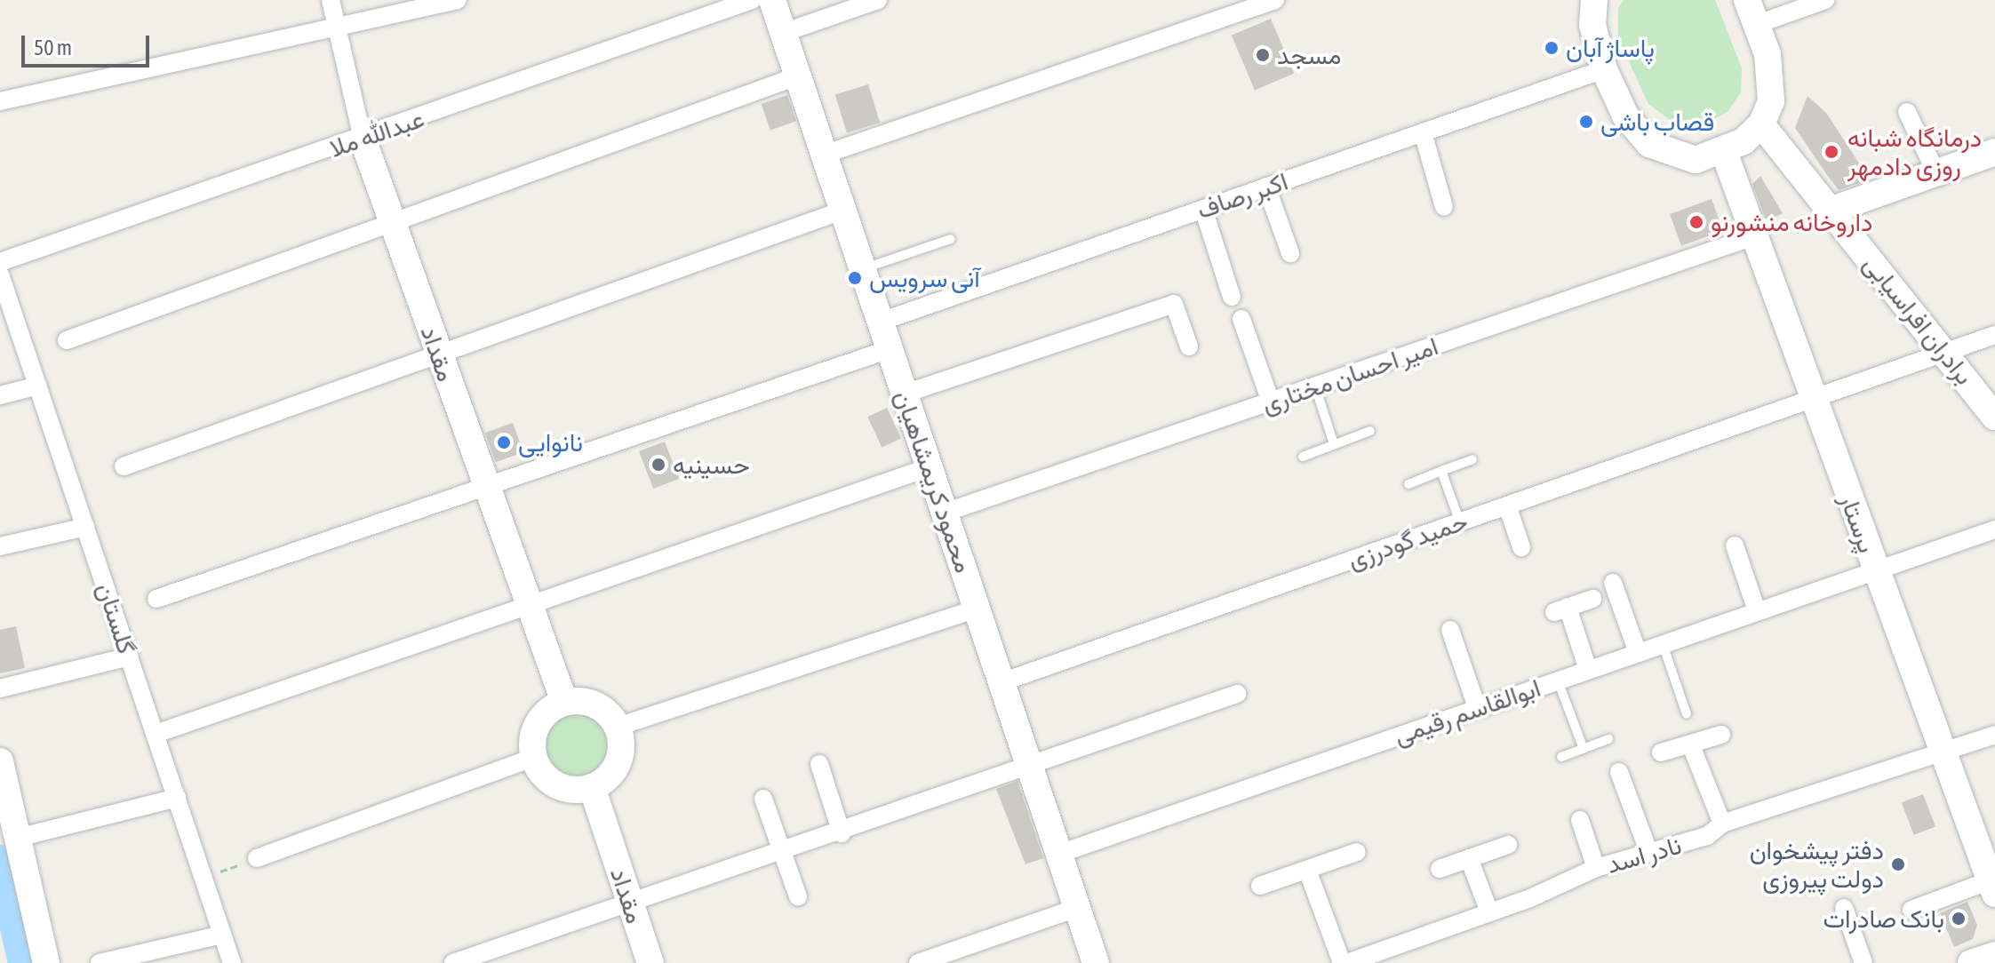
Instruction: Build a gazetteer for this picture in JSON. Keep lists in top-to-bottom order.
{
  "streets": {
    "street": [
      "عبدالله ملا",
      "اکبر رصاف",
      "برادران افراسیابی",
      "مقداد",
      "امیر احسان مختاری",
      "محمود کریمشاهیان",
      "پرستار",
      "حمید گودرزی",
      "گلستان",
      "ابوالقاسم رقیمی",
      "نادر اسد"
    ]
  },
  "crossings": [
    ["عبدالله ملا", "مقداد"],
    ["اکبر رصاف", "محمود کریمشاهیان"],
    ["برادران افراسیابی", "حمید گودرزی"],
    ["امیر احسان مختاری", "محمود کریمشاهیان"],
    ["امیر احسان مختاری", "پرستار"],
    ["محمود کریمشاهیان", "حمید گودرزی"],
    ["محمود کریمشاهیان", "ابوالقاسم رقیمی"],
    ["پرستار", "حمید گودرزی"],
    ["پرستار", "ابوالقاسم رقیمی"],
    ["پرستار", "نادر اسد"]
  ],
  "places": [
    "پاساژ آبان",
    "مسجد",
    "قصاب باشی",
    "درمانگاه شبانه روزی دادمهر",
    "داروخانه منشورنو",
    "آنی سرویس",
    "نانوایی",
    "حسینیه",
    "دفتر پیشخوان دولت پیروزی",
    "بانک صادرات"
  ],
  "scale_bar": "50 m"
}
